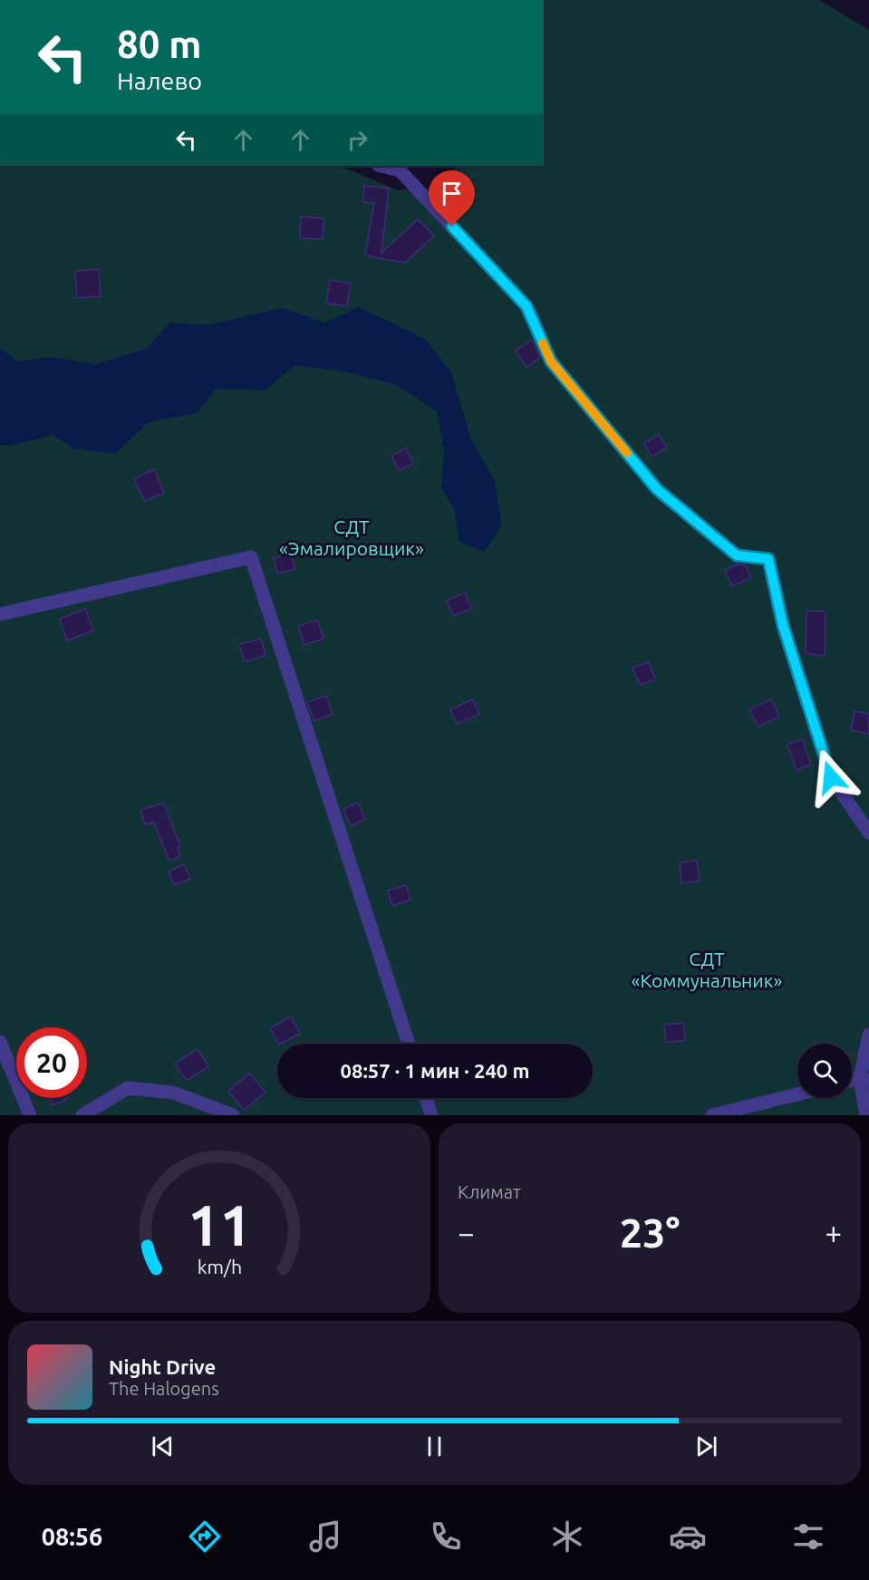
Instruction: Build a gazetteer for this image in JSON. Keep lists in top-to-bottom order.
{
  "parks": ["СДТ «Эмалировщик»", "СДТ «Коммунальник»"],
  "page": {
    "turn": ["80 m", "Налево"],
    "limit": "20",
    "trip": "08:57 · 1 мин · 240 m",
    "tile": "Климат",
    "heat": ["−", "23°", "+"],
    "song": ["Night Drive", "The Halogens"],
    "tabs": "08:56",
    "gauge": ["11", "km/h"]
  }
}
